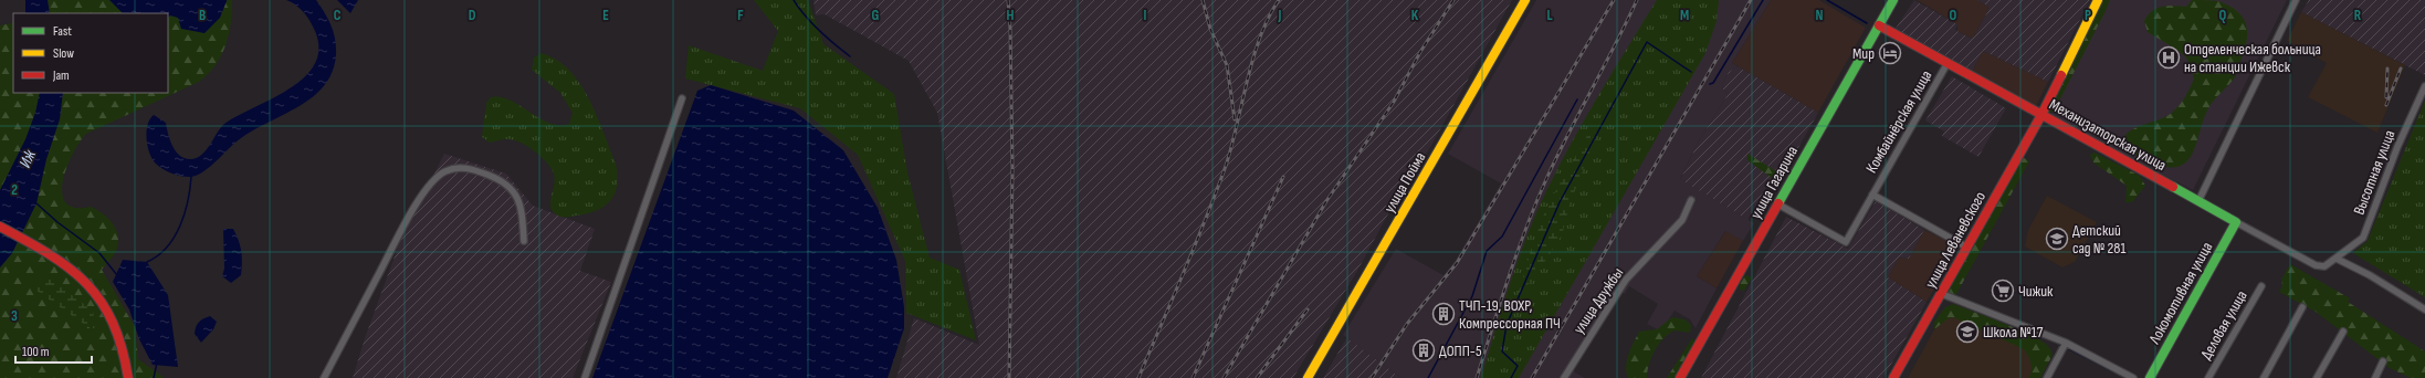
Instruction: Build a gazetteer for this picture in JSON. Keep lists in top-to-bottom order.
{
  "streets": {
    "main road": [
      "Механизаторская улица",
      "улица Пойма",
      "улица Гагарина",
      "улица Леваневского",
      "Локомотивная улица"
    ],
    "street": [
      "Комбайнёрская улица",
      "Высотная улица",
      "улица Дружбы",
      "Деловая улица"
    ]
  },
  "crossings": [
    ["Комбайнёрская улица", "Механизаторская улица"],
    ["Комбайнёрская улица", "улица Гагарина"],
    ["Комбайнёрская улица", "улица Леваневского"],
    ["Механизаторская улица", "Высотная улица"],
    ["Механизаторская улица", "улица Гагарина"],
    ["Механизаторская улица", "улица Леваневского"],
    ["Механизаторская улица", "Локомотивная улица"]
  ],
  "water": ["Иж"],
  "places": {
    "hotel": ["Мир"],
    "hospital": ["Отделенческая больница на станции Ижевск"],
    "school or university": ["Детский сад № 281", "Школа №17"],
    "supermarket": ["Чижик"],
    "building": ["ТЧП-19, ВОХР, Компрессорная ПЧ", "ДОПП-5"]
  },
  "legend": ["Fast", "Slow", "Jam"],
  "scale_bar": "100 m",
  "grid": {
    "columns": [
      "B",
      "C",
      "D",
      "E",
      "F",
      "G",
      "H",
      "I",
      "J",
      "K",
      "L",
      "M",
      "N",
      "O",
      "P",
      "Q",
      "R"
    ],
    "rows": ["2", "3"]
  }
}
